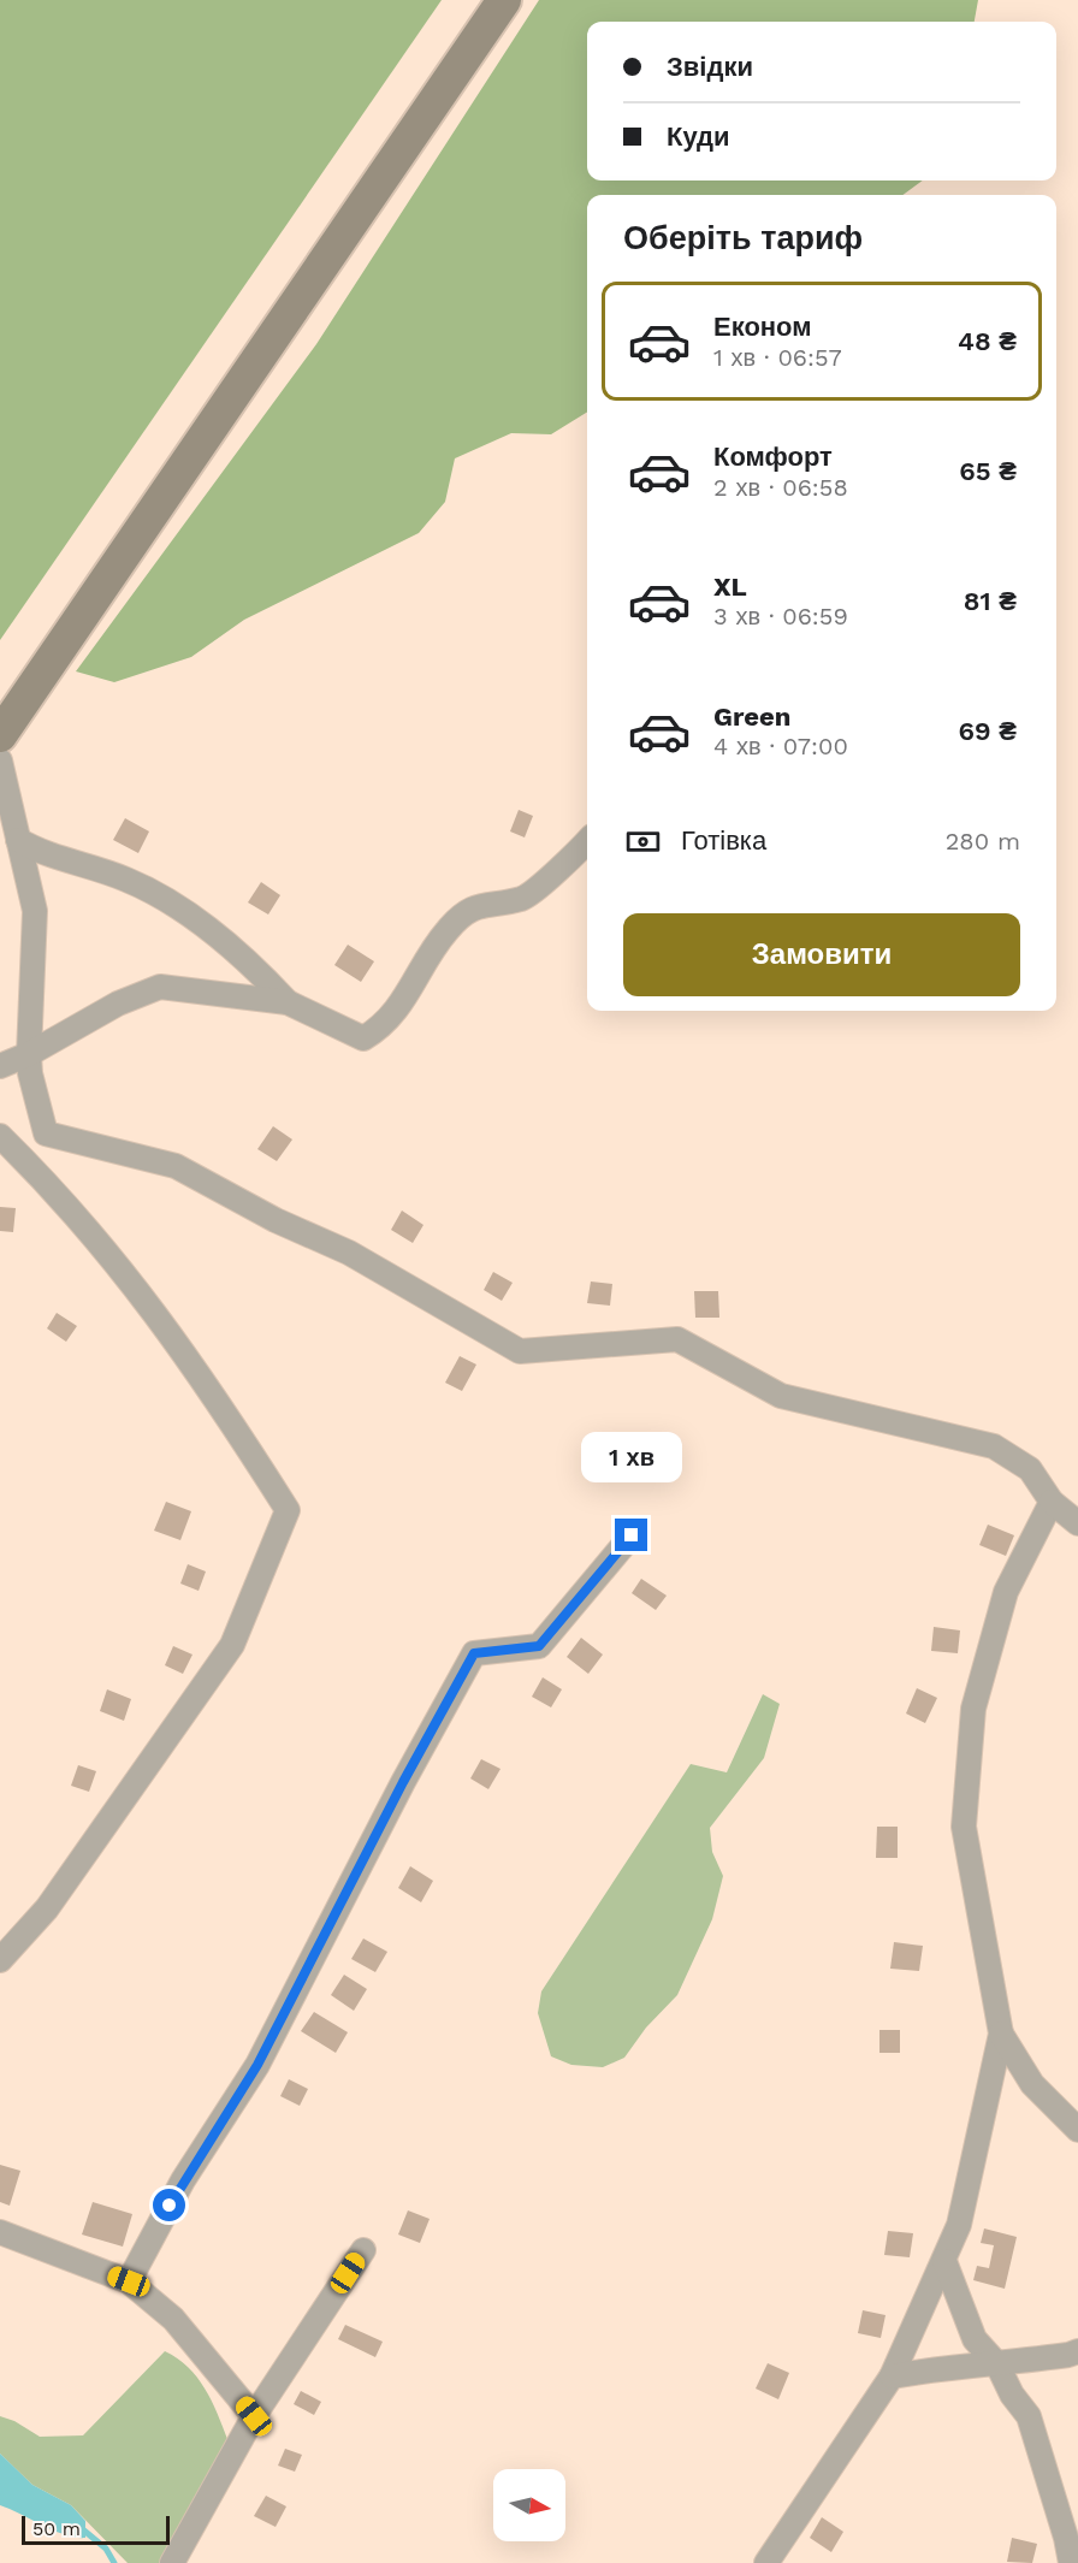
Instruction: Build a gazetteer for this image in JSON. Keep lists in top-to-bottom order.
{
  "scale_bar": "50 m",
  "north": "right",
  "page": {
    "banner": ["Звідки", "Куди"],
    "heading": "Оберіть тариф",
    "list": [
      {
        "name": "Економ",
        "note": "1 хв · 06:57",
        "value": "48 ₴"
      },
      {
        "name": "Комфорт",
        "note": "2 хв · 06:58",
        "value": "65 ₴"
      },
      {
        "name": "XL",
        "note": "3 хв · 06:59",
        "value": "81 ₴"
      },
      {
        "name": "Green",
        "note": "4 хв · 07:00",
        "value": "69 ₴"
      }
    ],
    "pay": ["Готівка", "280 m"],
    "buttons": "Замовити",
    "bubble": "1 хв",
    "scale": "50 m"
  }
}
